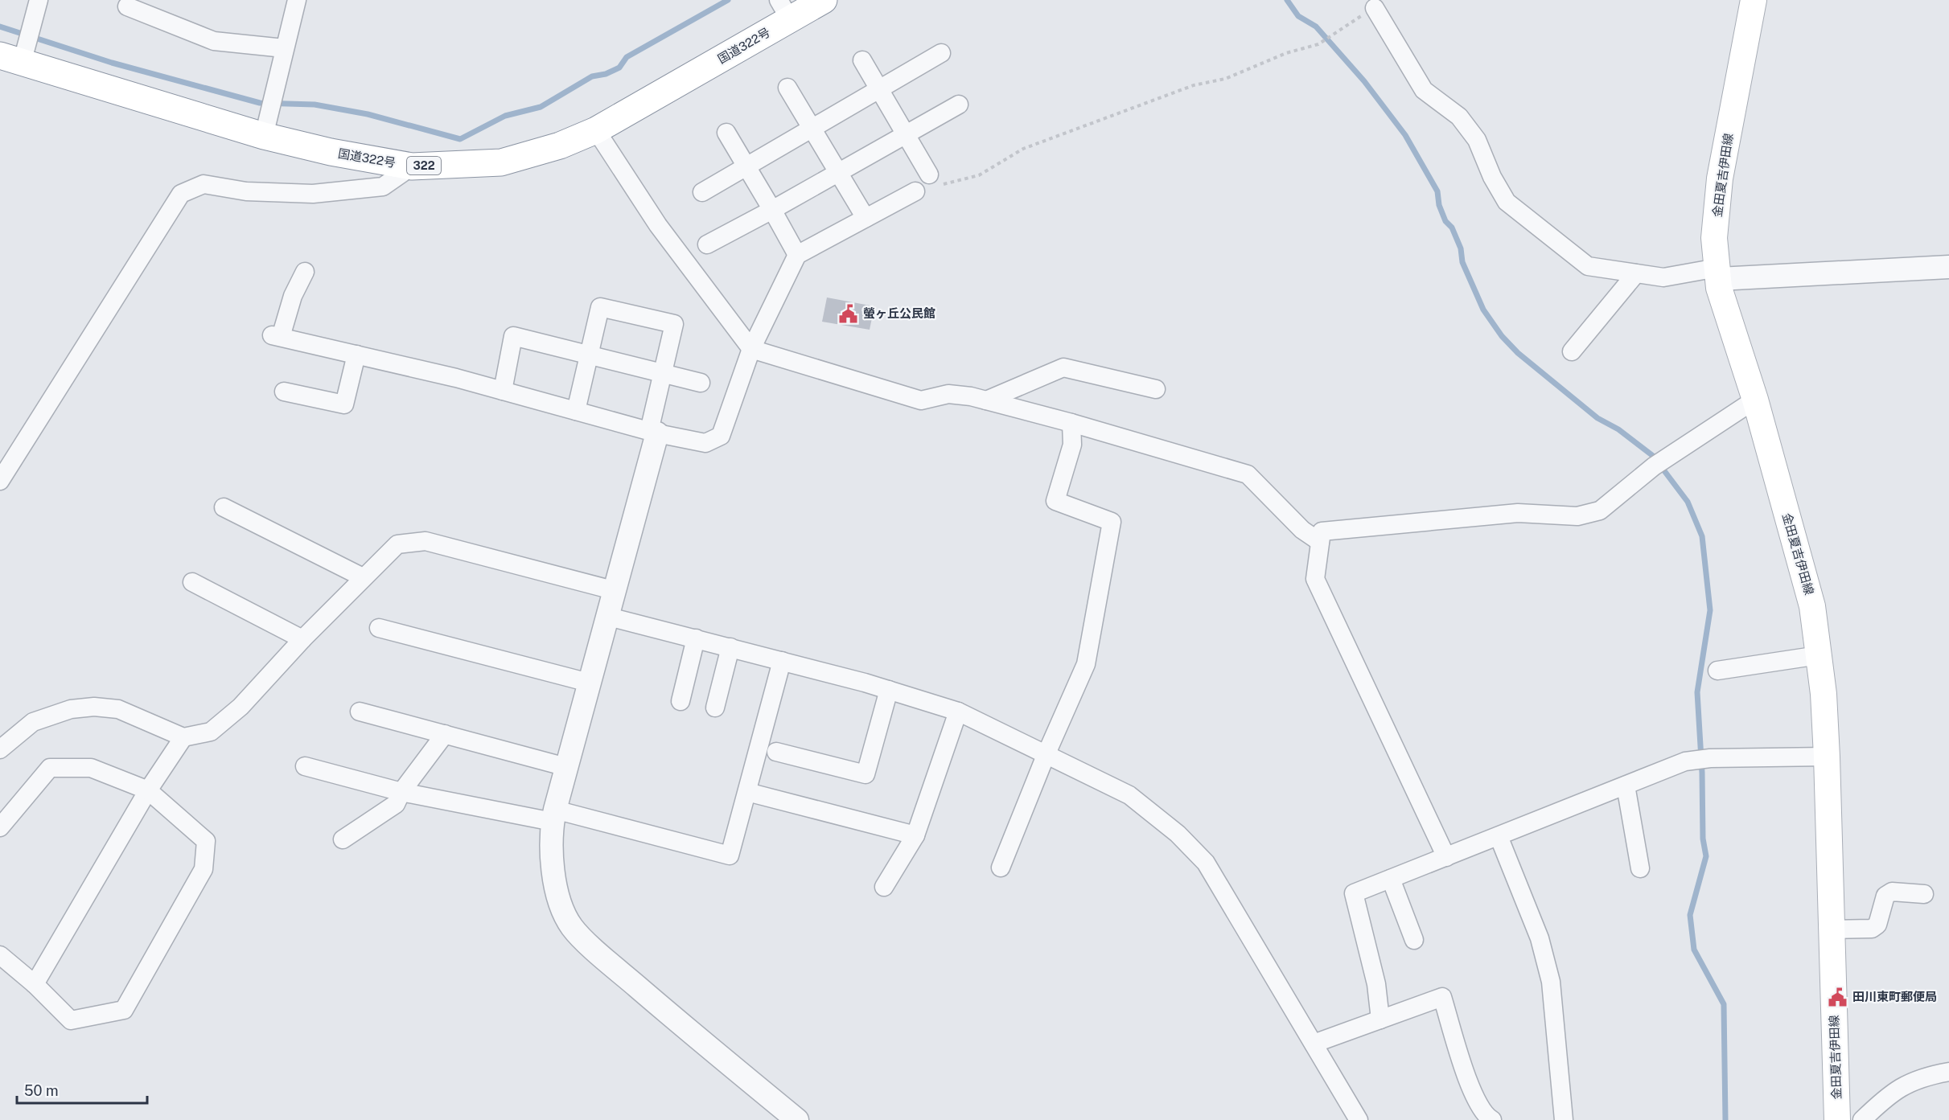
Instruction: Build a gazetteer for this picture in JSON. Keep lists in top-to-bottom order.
{
  "streets": {
    "highway": ["国道322号", "322"],
    "main road": ["金田夏吉伊田線"]
  },
  "places": {
    "public building": ["螢ヶ丘公民館", "田川東町郵便局"]
  },
  "scale_bar": "50 m"
}
